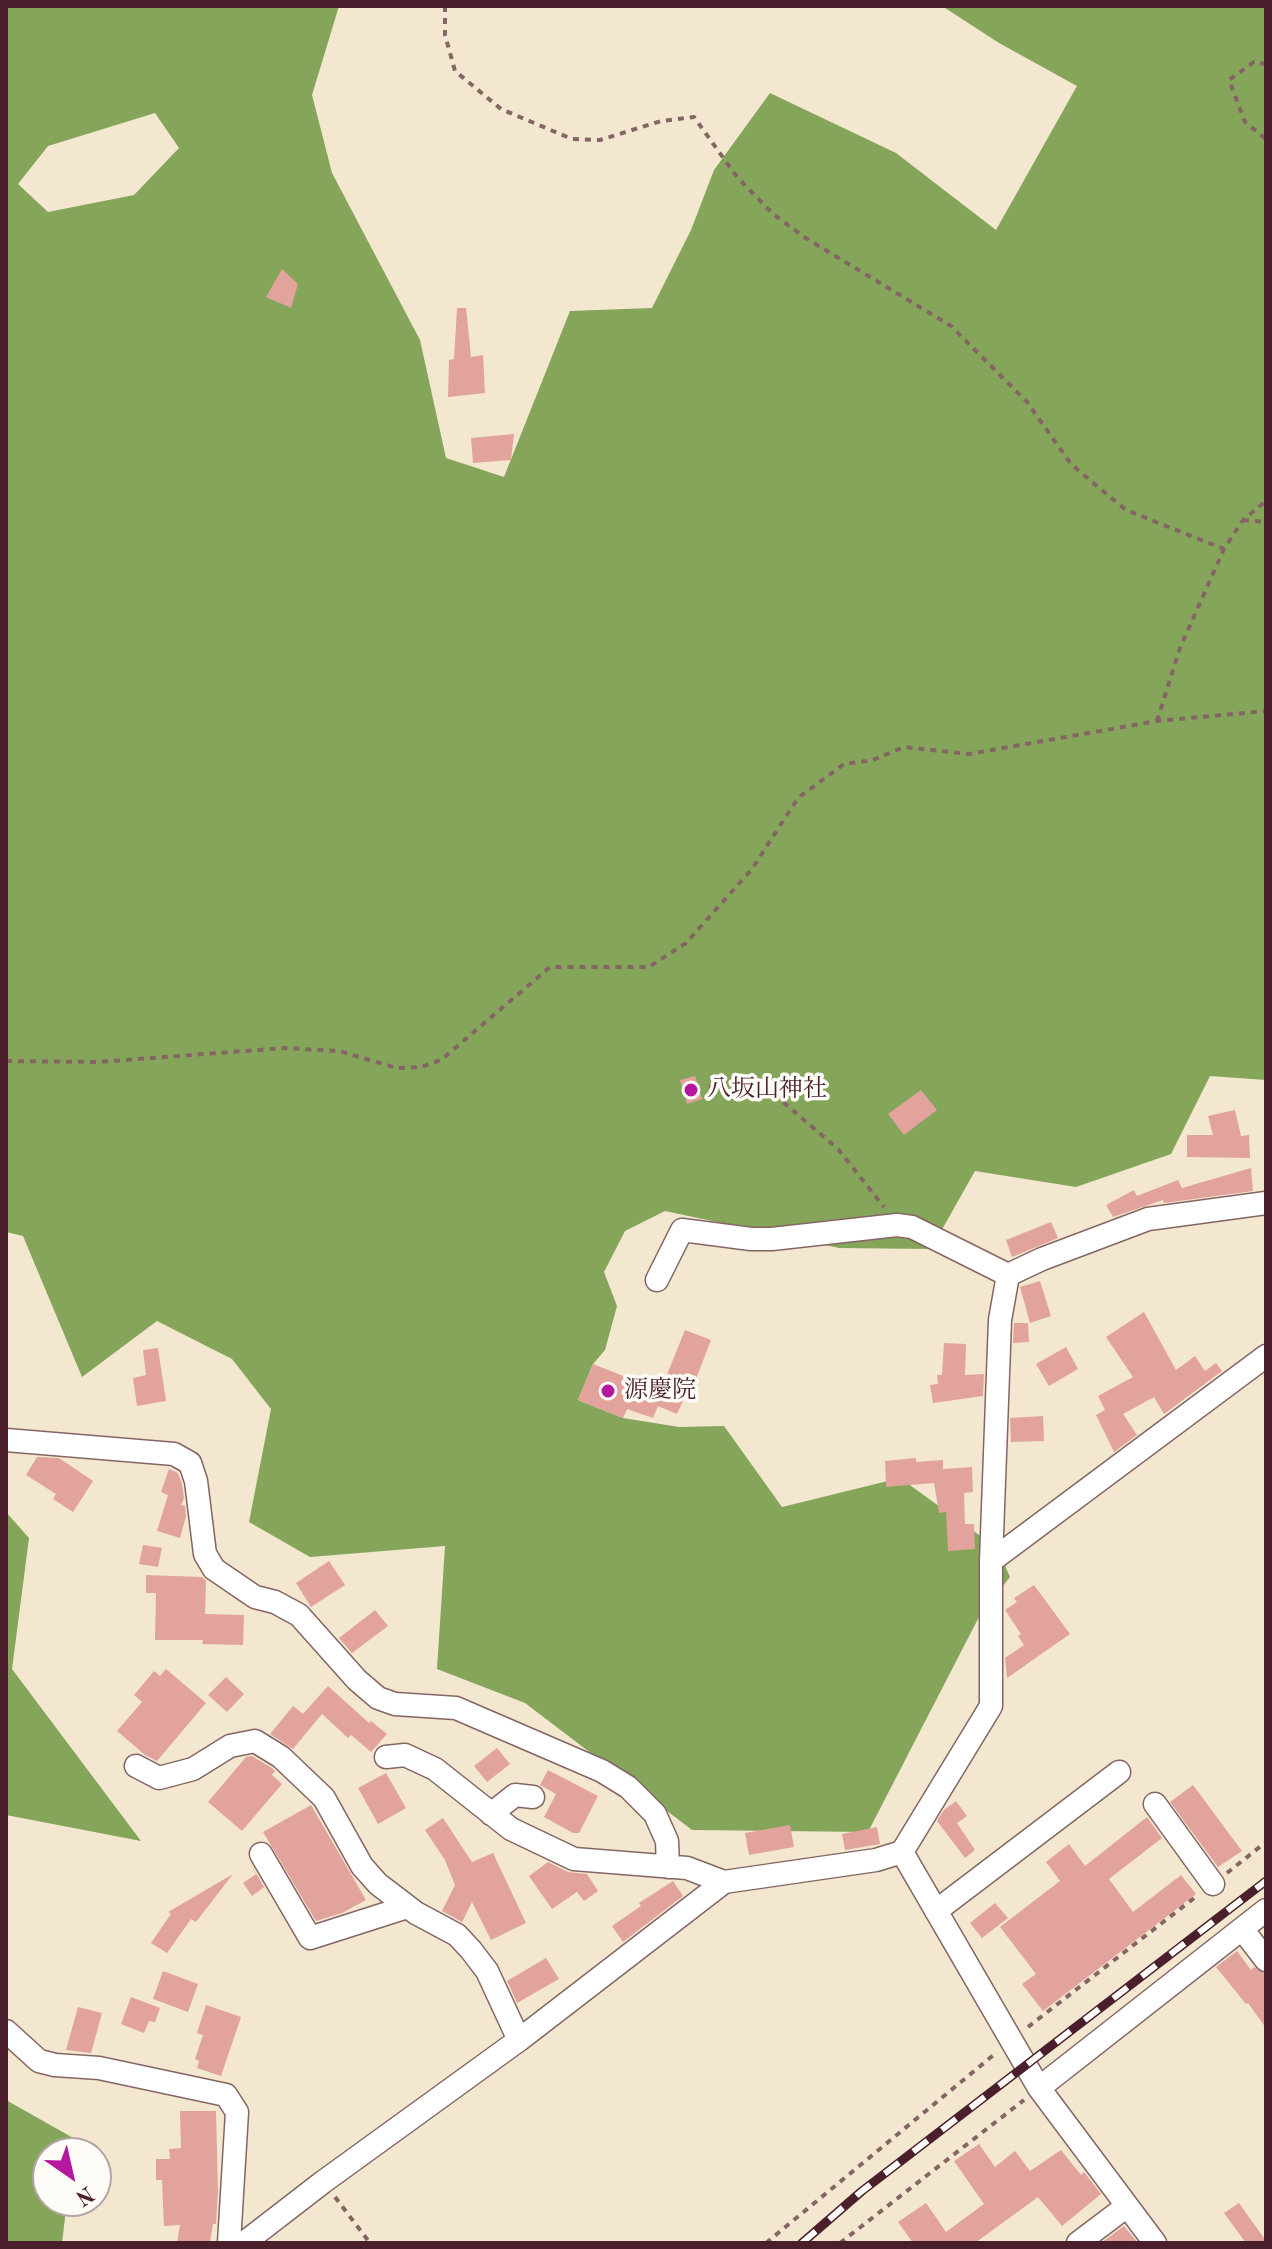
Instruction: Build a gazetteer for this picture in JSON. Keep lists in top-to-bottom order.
{
  "places": ["八坂山神社", "源慶院"],
  "north": "bottom right"
}
